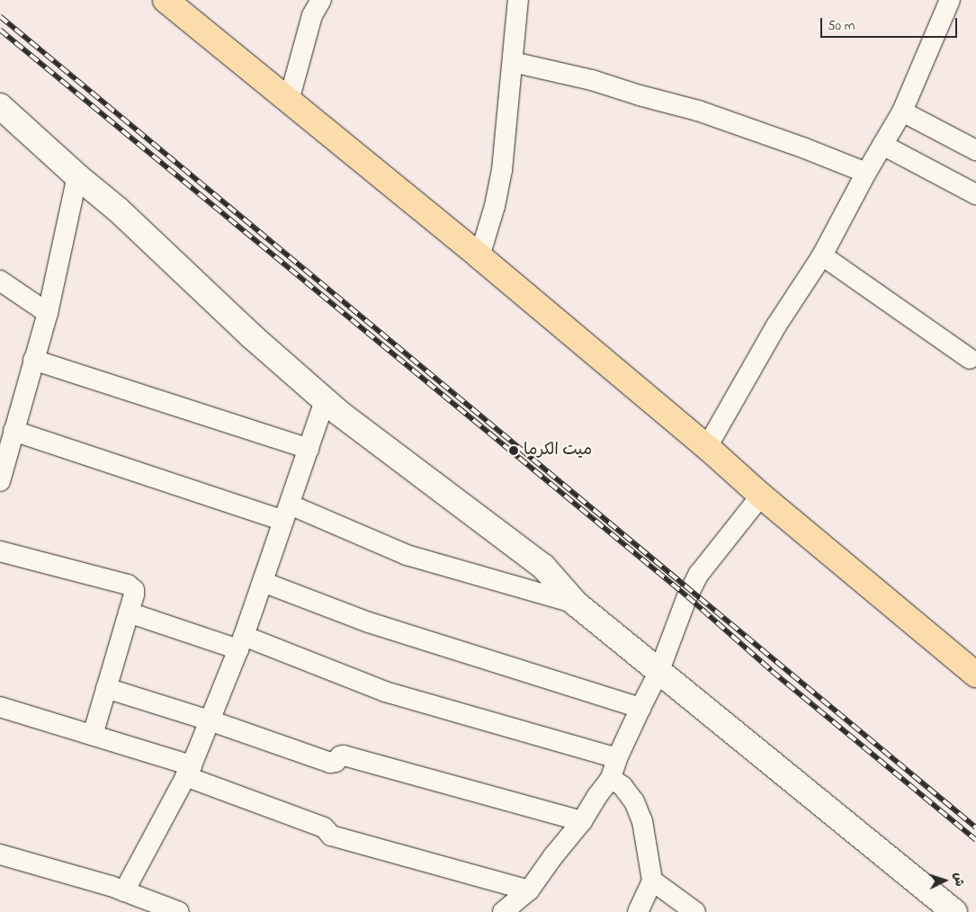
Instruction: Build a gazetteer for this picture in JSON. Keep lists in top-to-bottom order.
{
  "places": ["ميت الكرما"],
  "scale_bar": "50 m",
  "north": "right"
}
